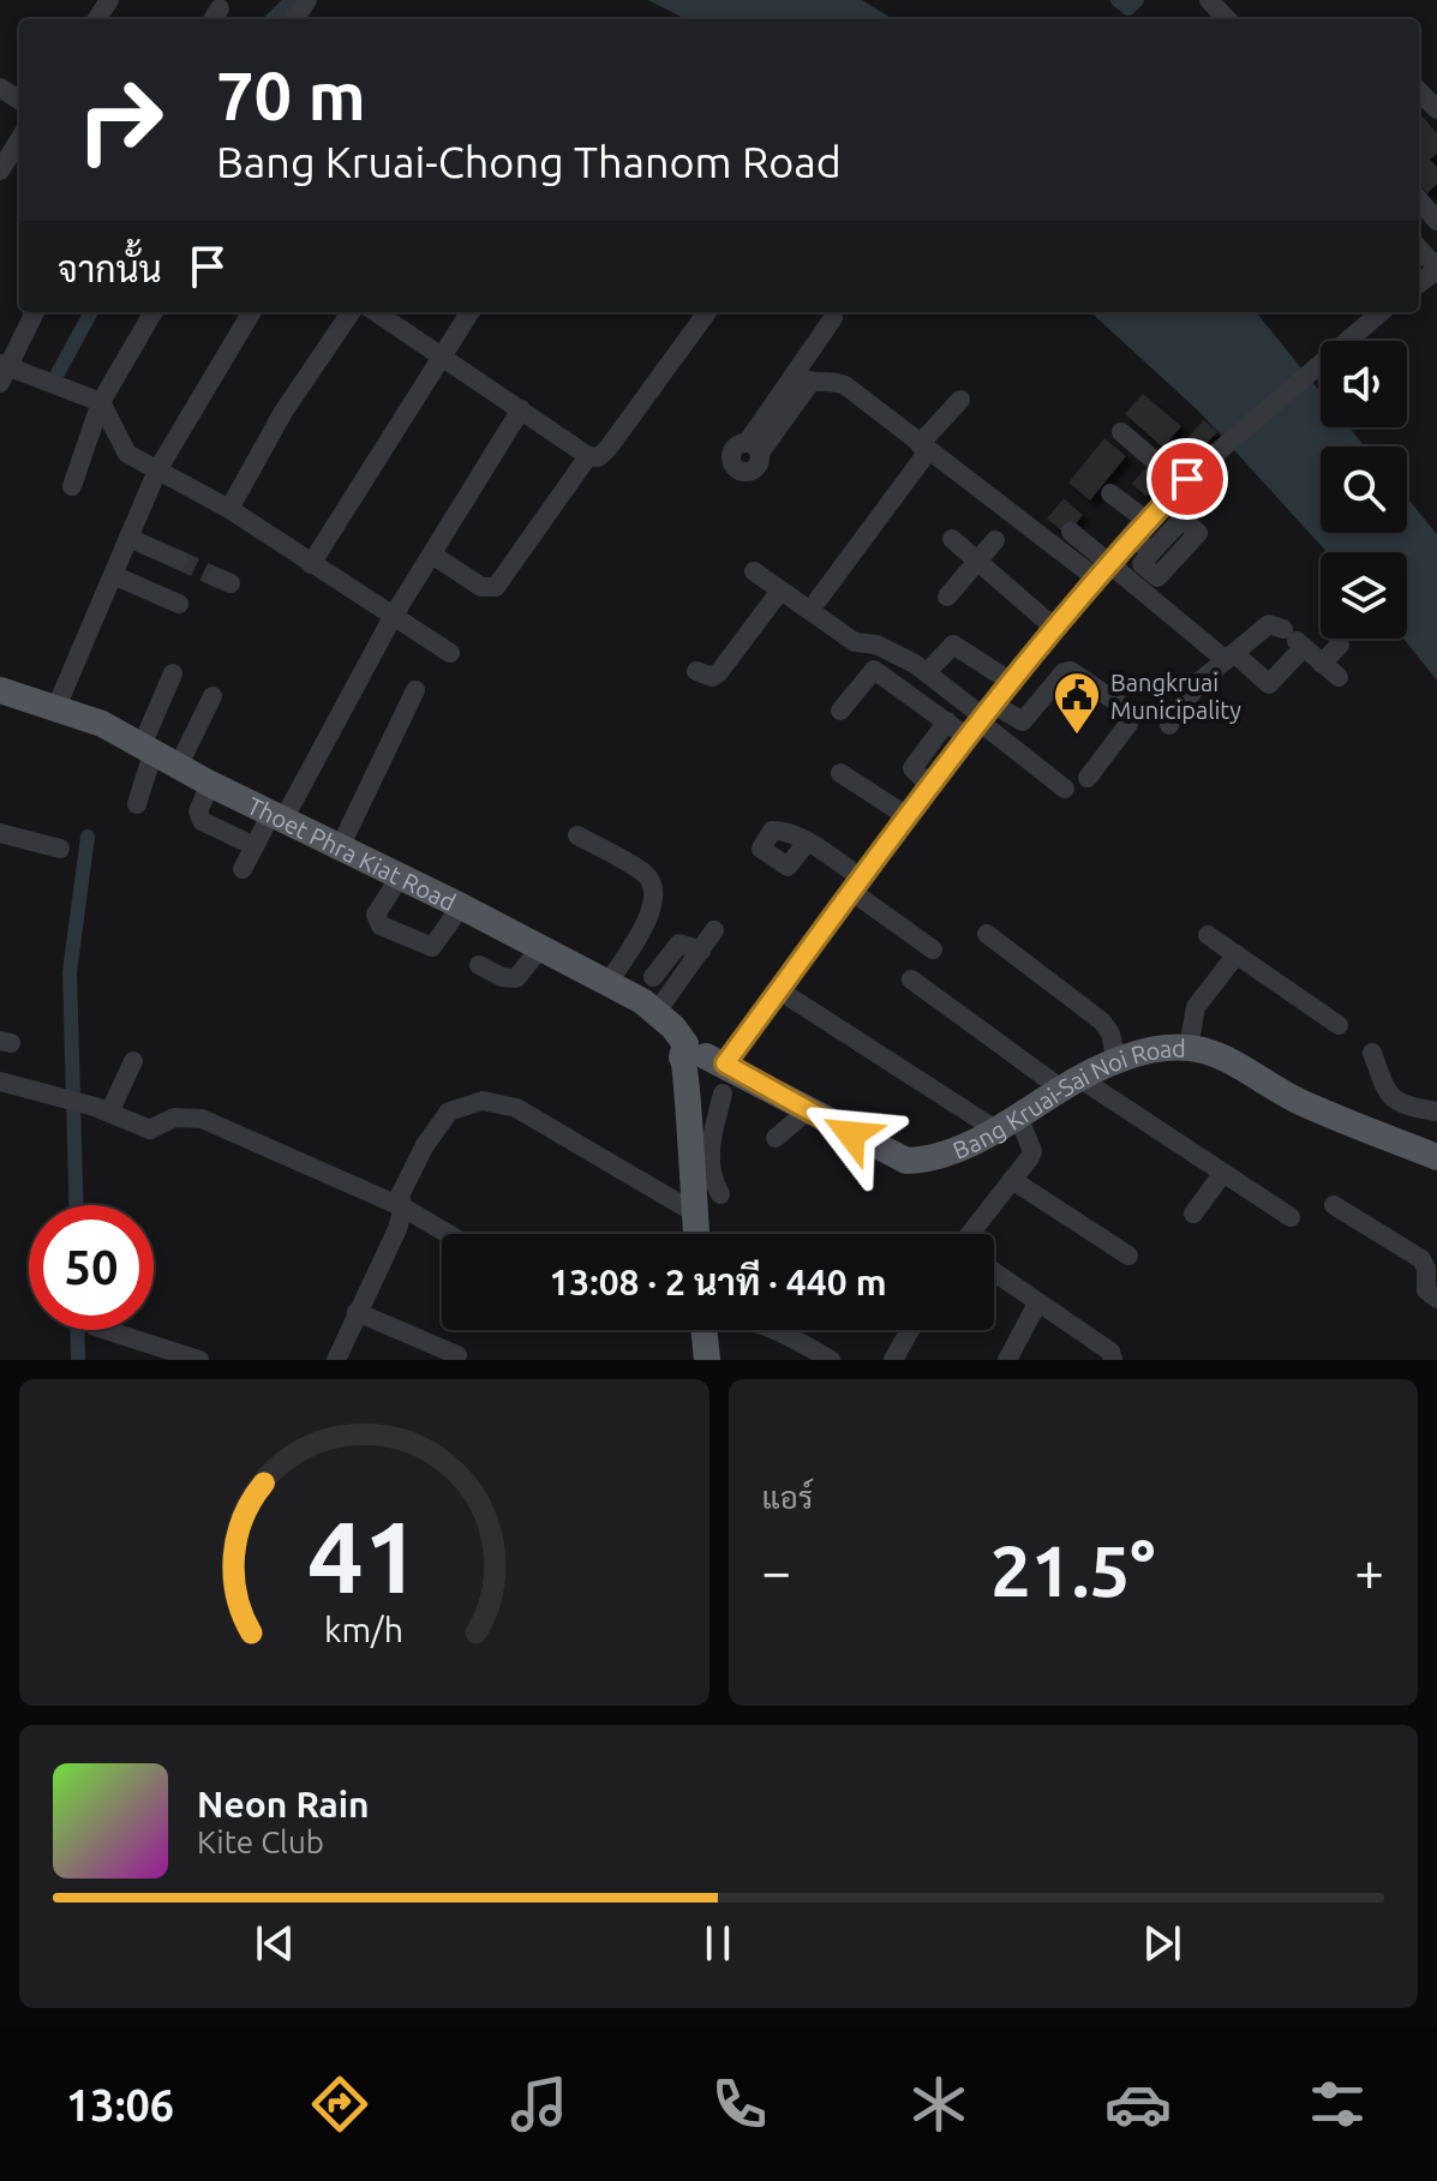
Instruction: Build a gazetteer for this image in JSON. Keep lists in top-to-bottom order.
{
  "streets": {
    "main road": ["Thoet Phra Kiat Road", "Bang Kruai-Sai Noi Road"]
  },
  "crossings": [
    ["Thoet Phra Kiat Road", "Bang Kruai-Sai Noi Road"]
  ],
  "places": {
    "public building": ["Bangkruai Municipality"]
  },
  "page": {
    "turn": ["70 m", "Bang Kruai-Chong Thanom Road"],
    "then": "จากนั้น",
    "limit": "50",
    "trip": "13:08 · 2 นาที · 440 m",
    "tile": "แอร์",
    "heat": ["−", "21.5°", "+"],
    "song": ["Neon Rain", "Kite Club"],
    "tabs": "13:06",
    "gauge": ["41", "km/h"]
  }
}
